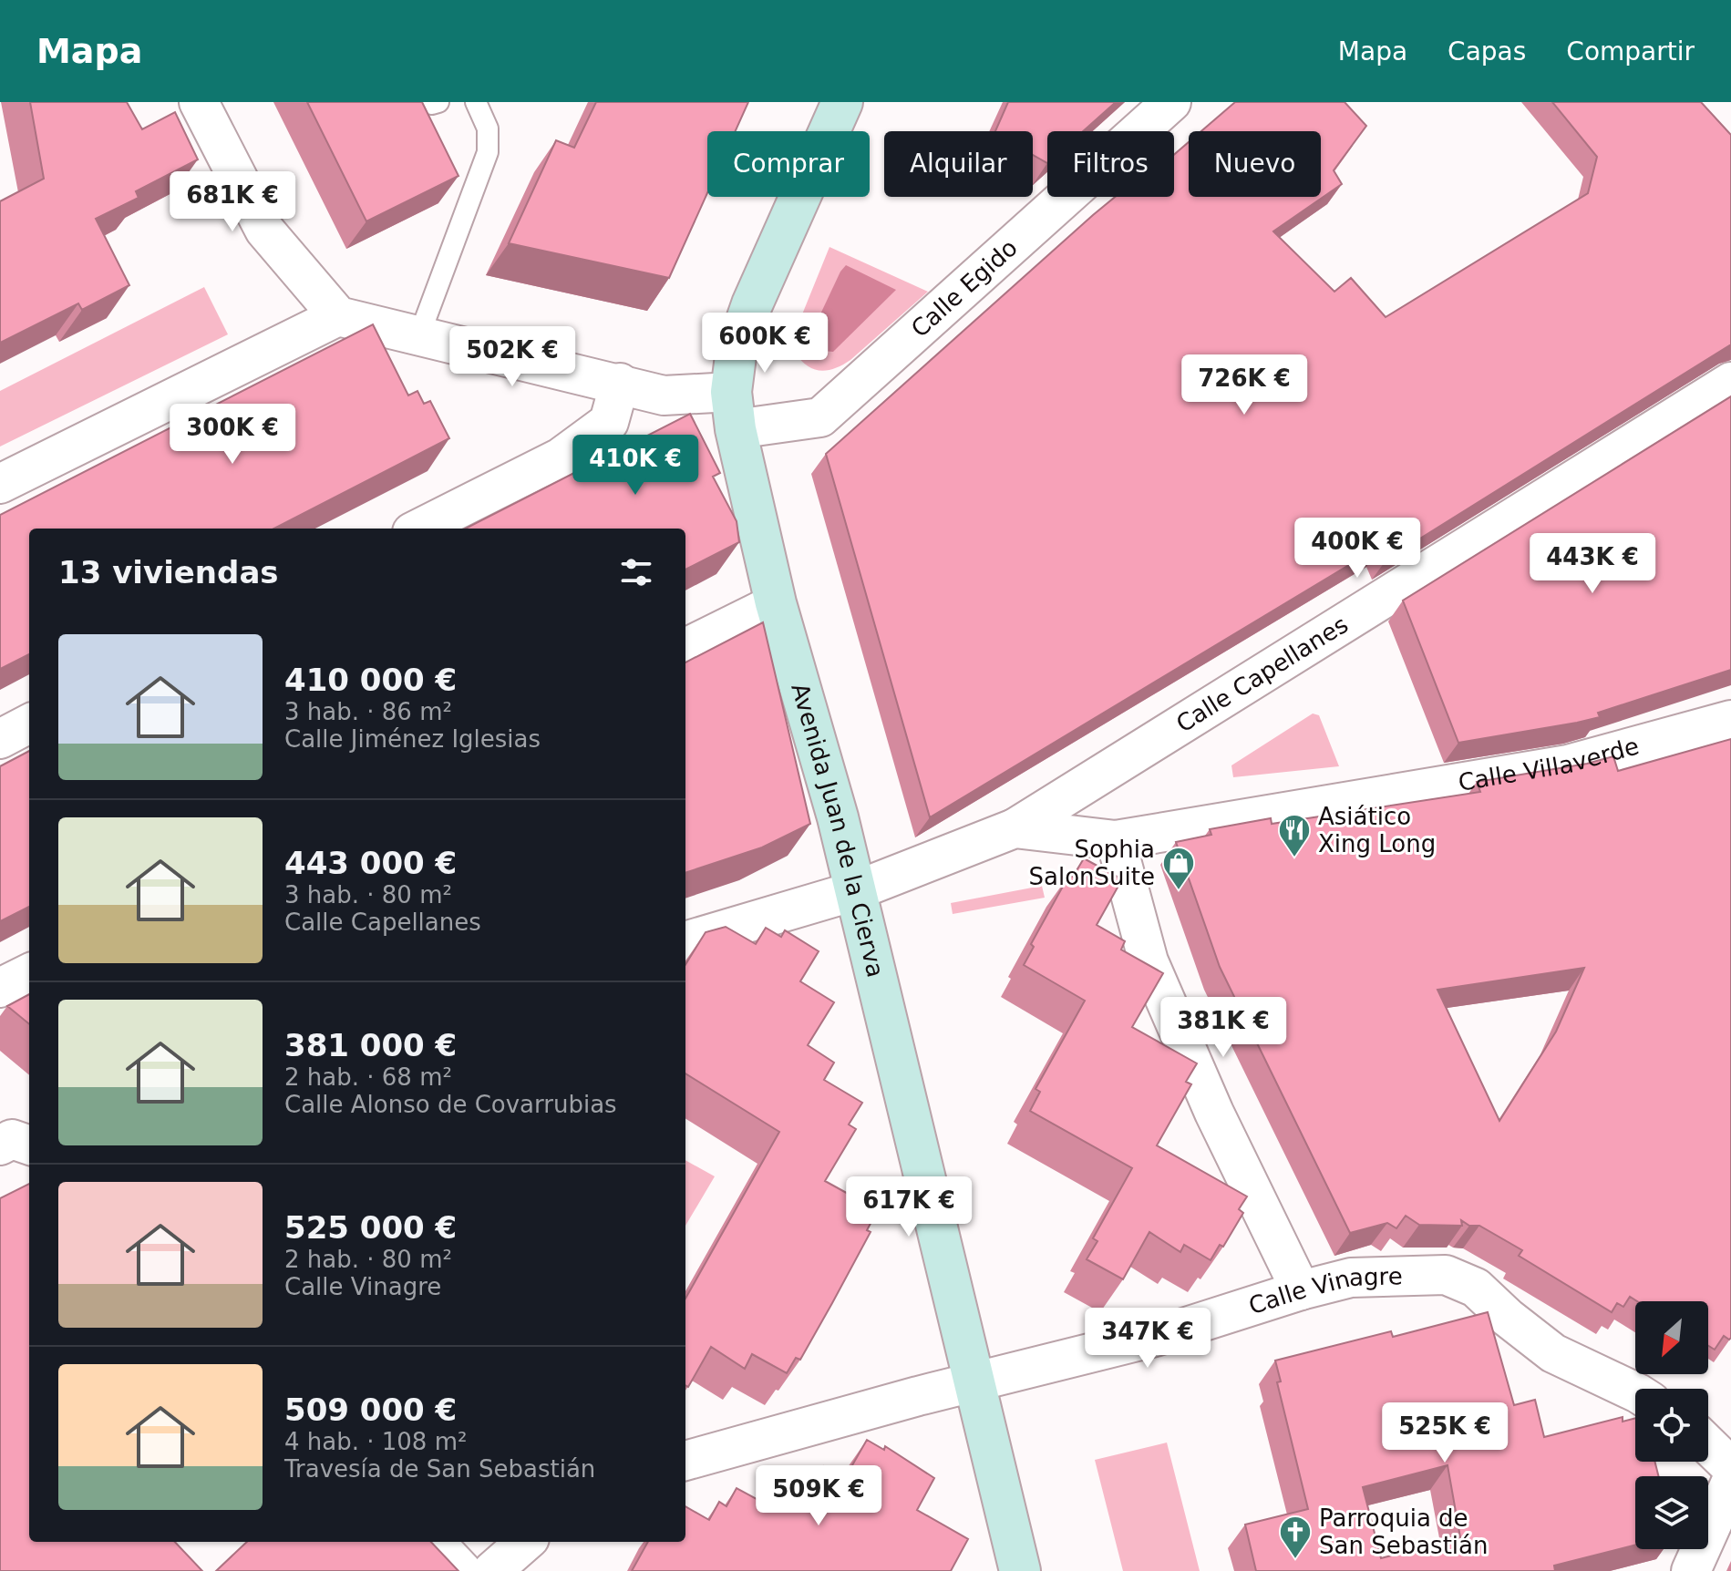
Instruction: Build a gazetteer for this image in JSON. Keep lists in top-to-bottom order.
{
  "streets": {
    "street": [
      "Calle Egido",
      "Calle Capellanes",
      "Calle Villaverde",
      "Avenida Juan de la Cierva",
      "Calle Vinagre"
    ]
  },
  "crossings": [
    ["Calle Egido", "Avenida Juan de la Cierva"],
    ["Calle Capellanes", "Calle Villaverde"],
    ["Calle Villaverde", "Avenida Juan de la Cierva"],
    ["Avenida Juan de la Cierva", "Calle Vinagre"]
  ],
  "places": {
    "restaurant": ["Asiático Xing Long"],
    "shop": ["Sophia SalonSuite"],
    "church": ["Parroquia de San Sebastián"]
  },
  "north": "bottom left",
  "page": {
    "header": "Mapa",
    "nav": ["Mapa", "Capas", "Compartir"],
    "chip": [
      "Comprar",
      "Alquilar",
      "Filtros",
      "Nuevo"
    ],
    "price": [
      "681K €",
      "600K €",
      "502K €",
      "726K €",
      "300K €",
      "410K €",
      "400K €",
      "443K €",
      "381K €",
      "617K €",
      "347K €",
      "525K €",
      "509K €"
    ],
    "heading": "13 viviendas",
    "list": [
      {
        "name": "410 000 €",
        "note": "3 hab. · 86 m² · Calle Jiménez Iglesias"
      },
      {
        "name": "443 000 €",
        "note": "3 hab. · 80 m² · Calle Capellanes"
      },
      {
        "name": "381 000 €",
        "note": "2 hab. · 68 m² · Calle Alonso de Covarrubias"
      },
      {
        "name": "525 000 €",
        "note": "2 hab. · 80 m² · Calle Vinagre"
      },
      {
        "name": "509 000 €",
        "note": "4 hab. · 108 m² · Travesía de San Sebastián"
      }
    ]
  }
}
